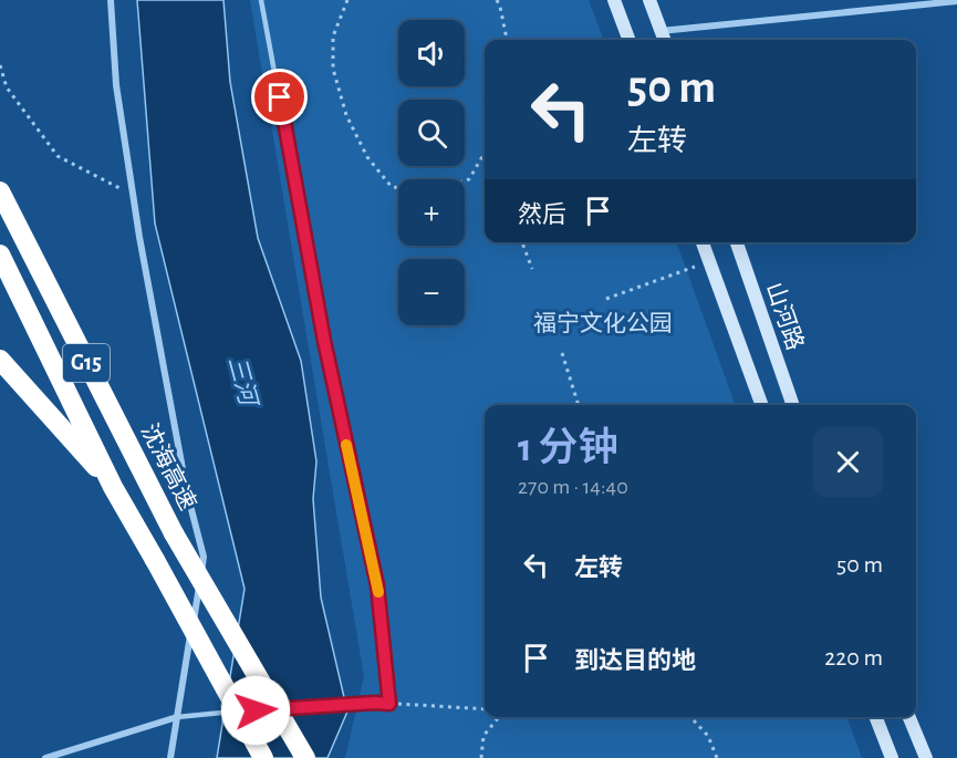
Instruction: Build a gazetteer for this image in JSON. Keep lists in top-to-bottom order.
{
  "streets": {
    "highway": ["G15", "沈海高速"],
    "main road": ["山河路"]
  },
  "water": ["三河"],
  "parks": ["福宁文化公园"],
  "page": {
    "map_buttons": ["+", "−"],
    "turn": ["50 m", "左转"],
    "then": "然后",
    "heading": ["1 分钟", "270 m · 14:40"],
    "list": [
      {
        "name": "左转",
        "value": "50 m"
      },
      {
        "name": "到达目的地",
        "value": "220 m"
      }
    ]
  }
}
